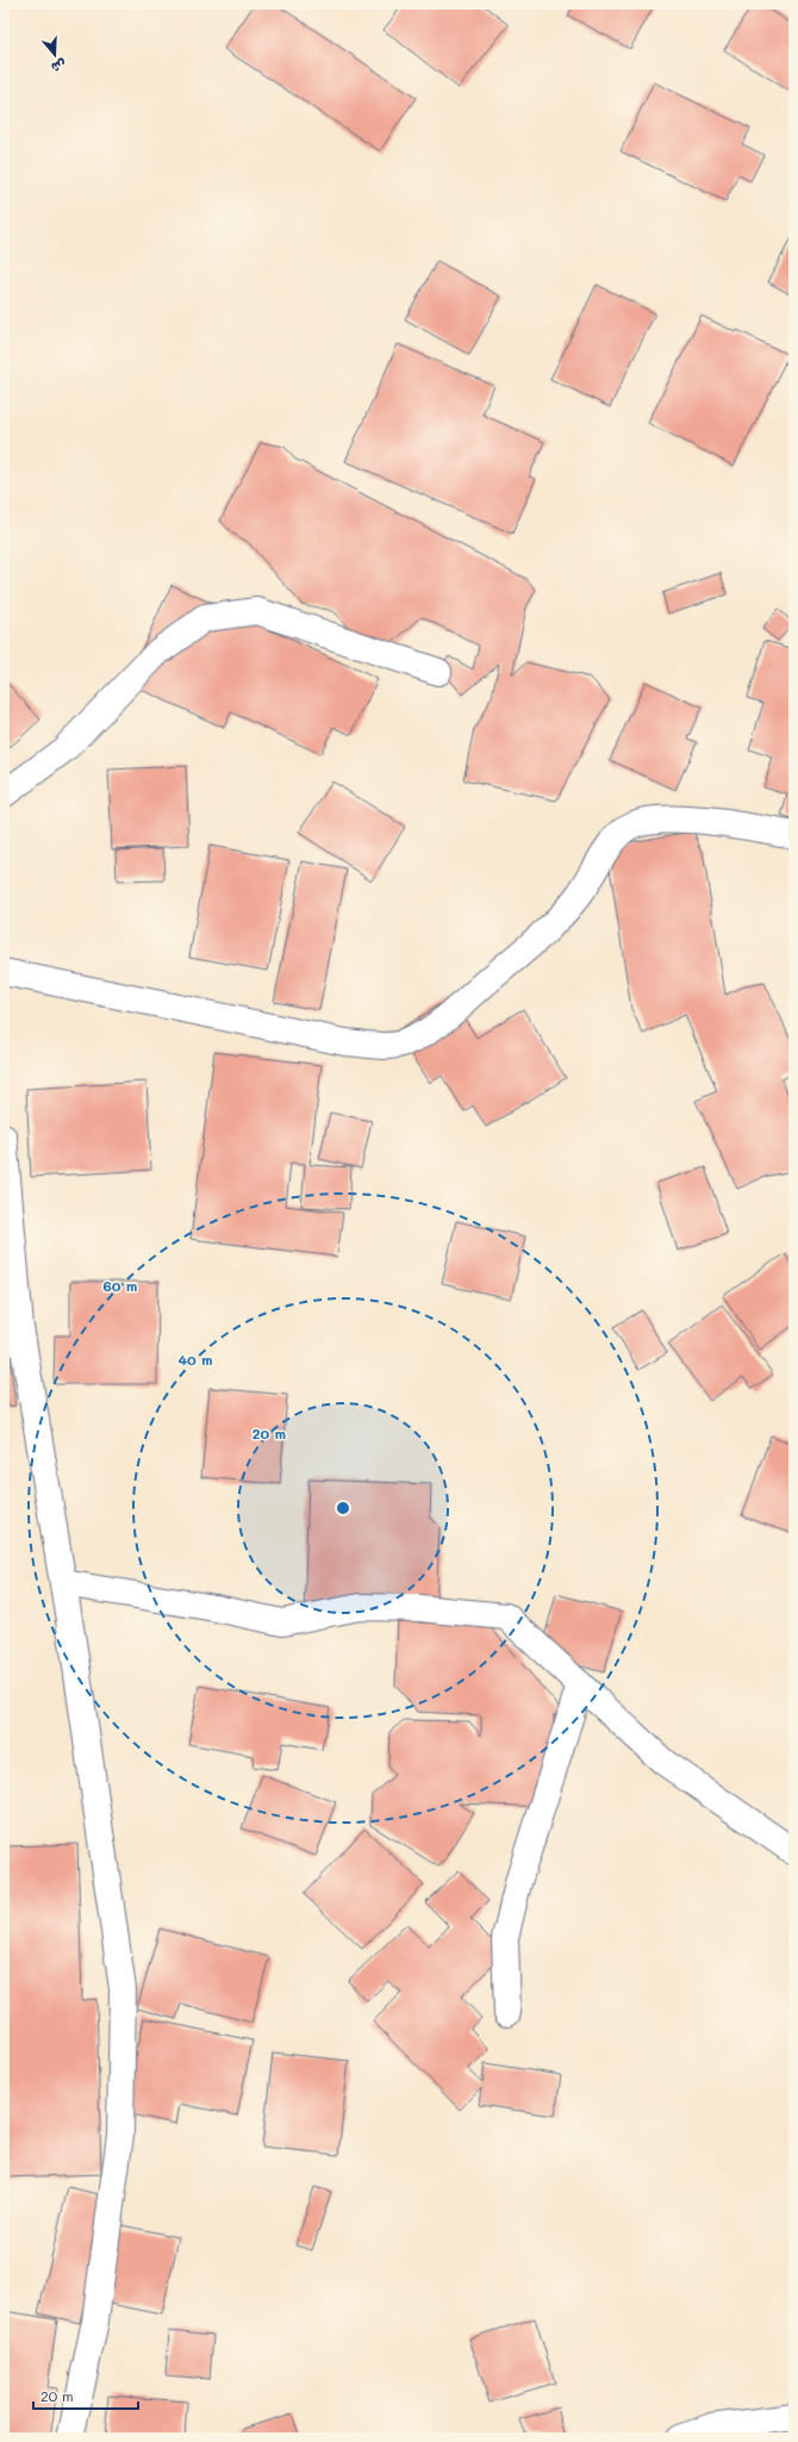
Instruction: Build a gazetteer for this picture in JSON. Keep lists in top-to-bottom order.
{
  "scale_bar": "20 m",
  "north": "bottom",
  "rings": ["60 m", "40 m", "20 m"]
}
